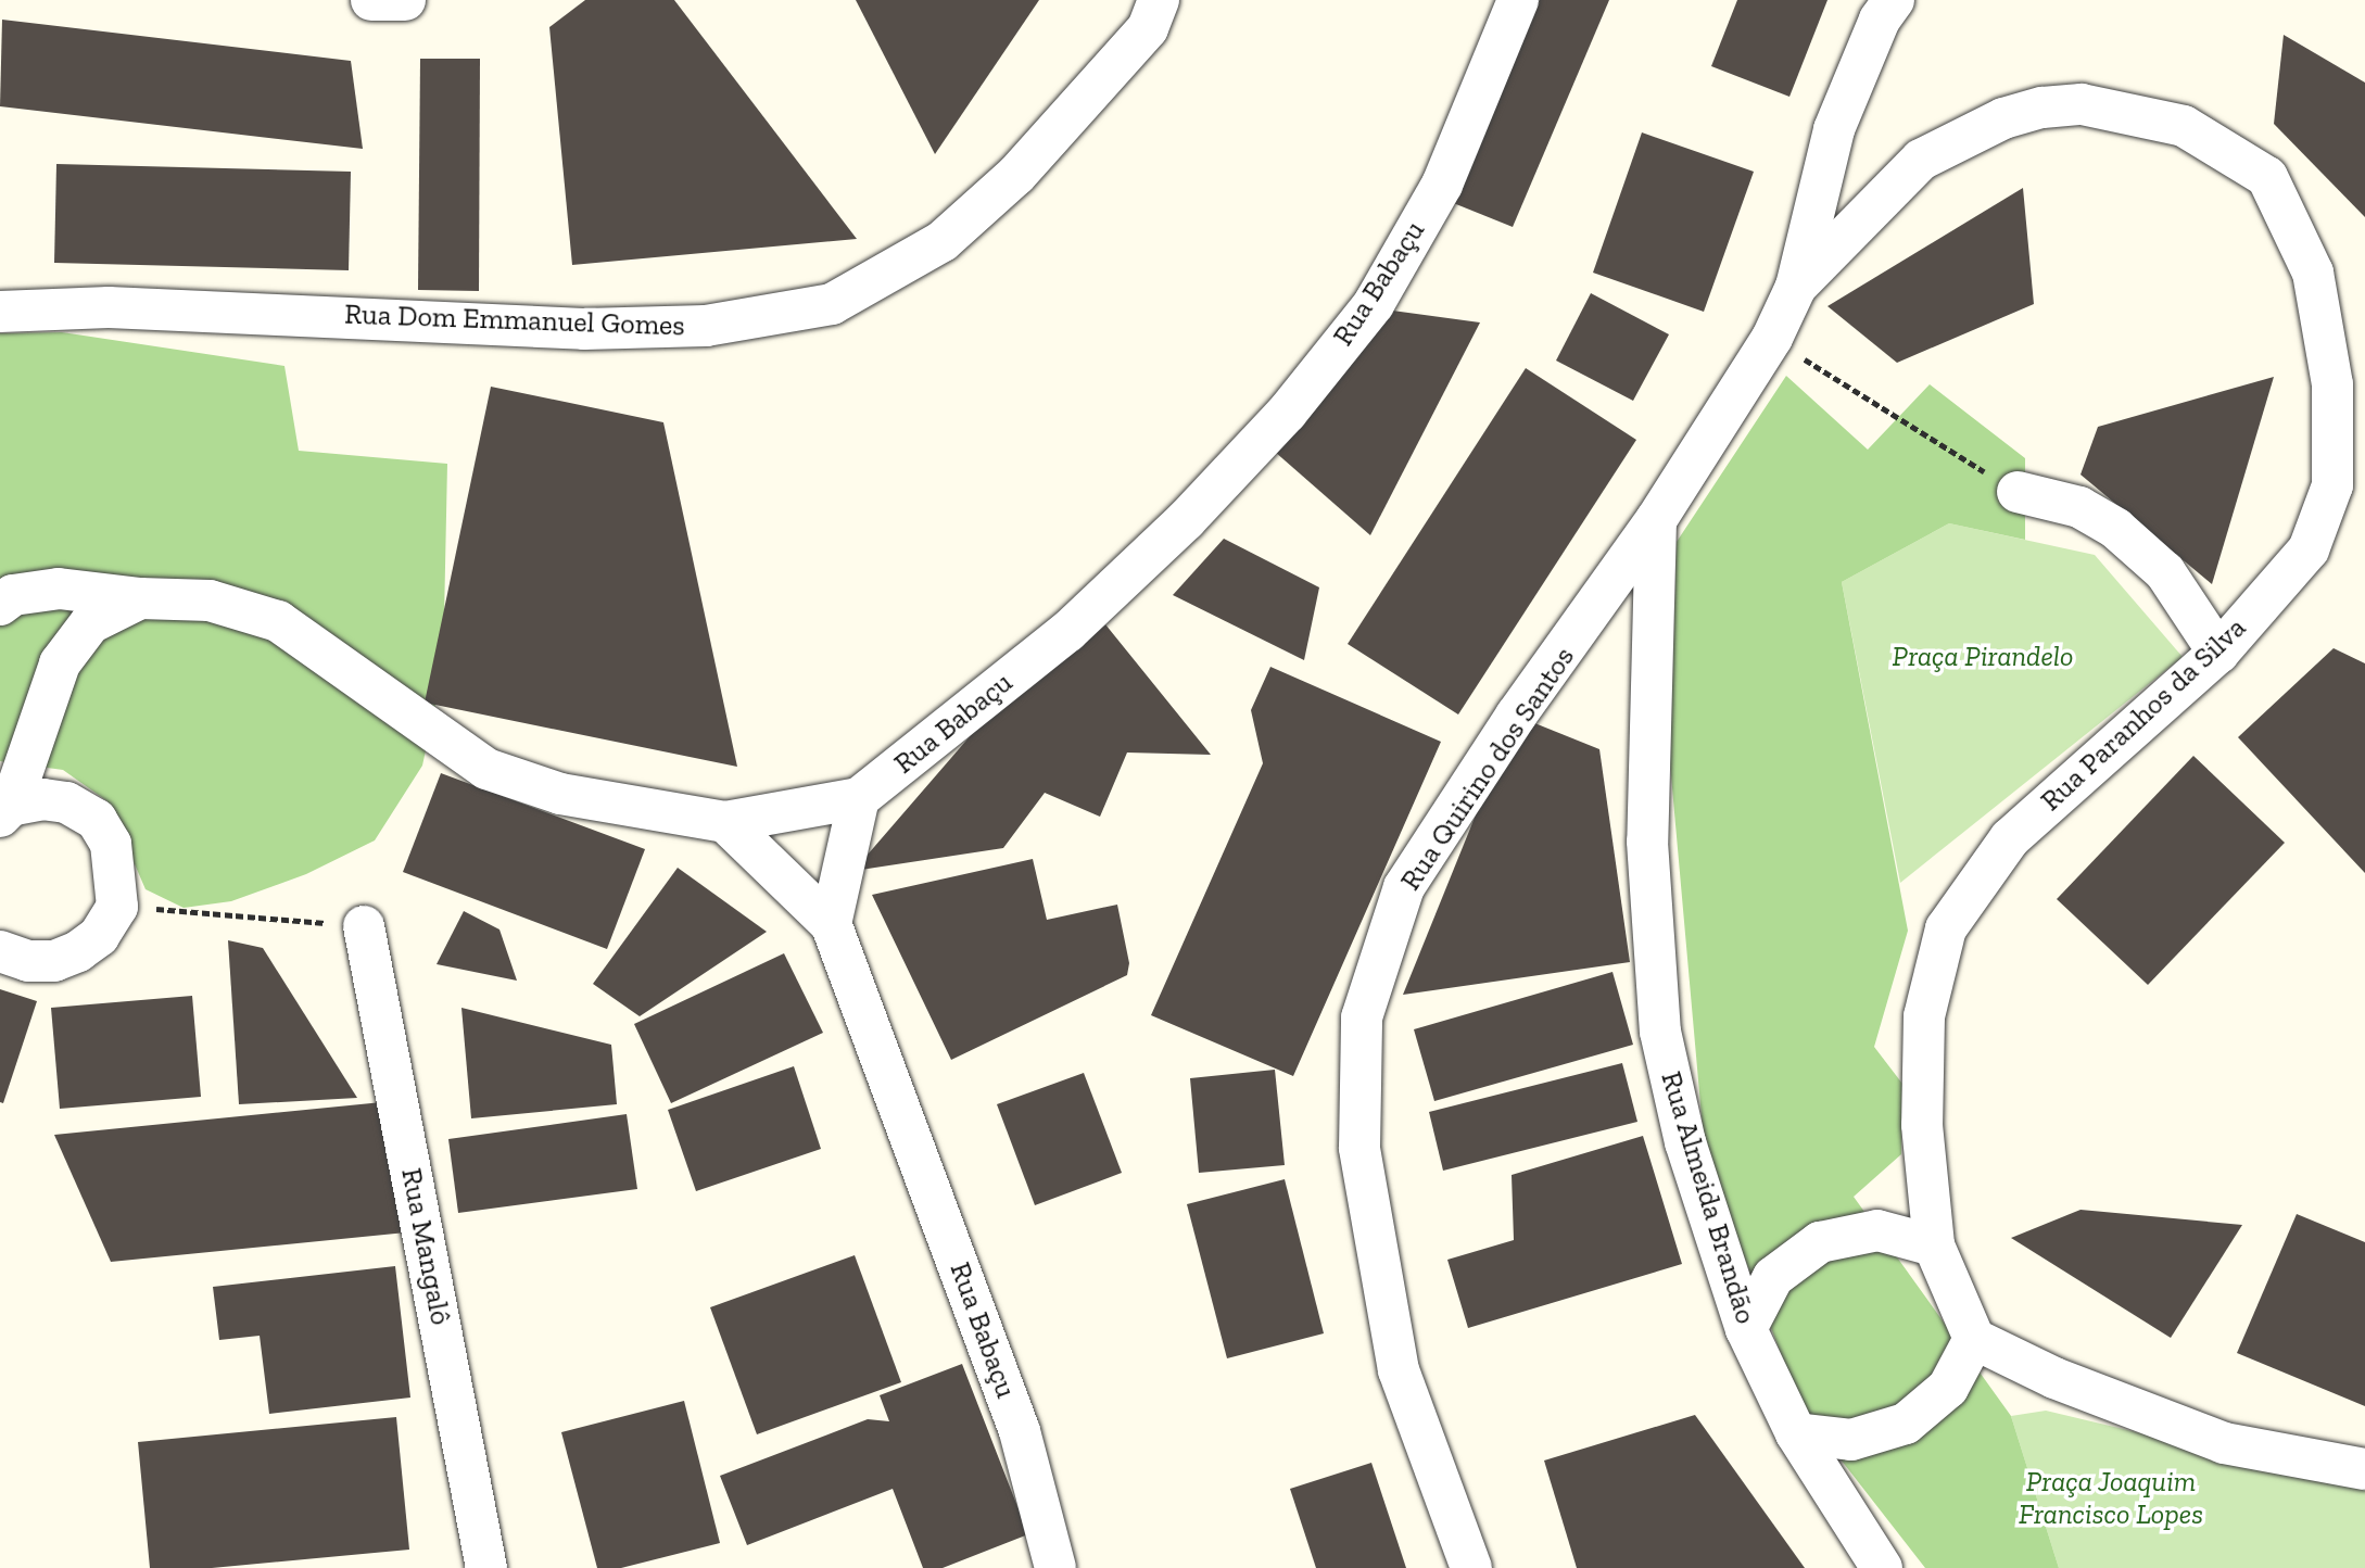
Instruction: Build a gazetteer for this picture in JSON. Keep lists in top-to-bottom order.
{
  "streets": {
    "street": [
      "Rua Babaçu",
      "Rua Dom Emmanuel Gomes",
      "Rua Paranhos da Silva",
      "Rua Quirino dos Santos",
      "Rua Almeida Brandão",
      "Rua Mangalô"
    ]
  },
  "crossings": [
    ["Rua Paranhos da Silva", "Rua Quirino dos Santos"],
    ["Rua Paranhos da Silva", "Rua Almeida Brandão"],
    ["Rua Quirino dos Santos", "Rua Almeida Brandão"]
  ],
  "parks": ["Praça Pirandelo", "Praça Joaquim Francisco Lopes"]
}
